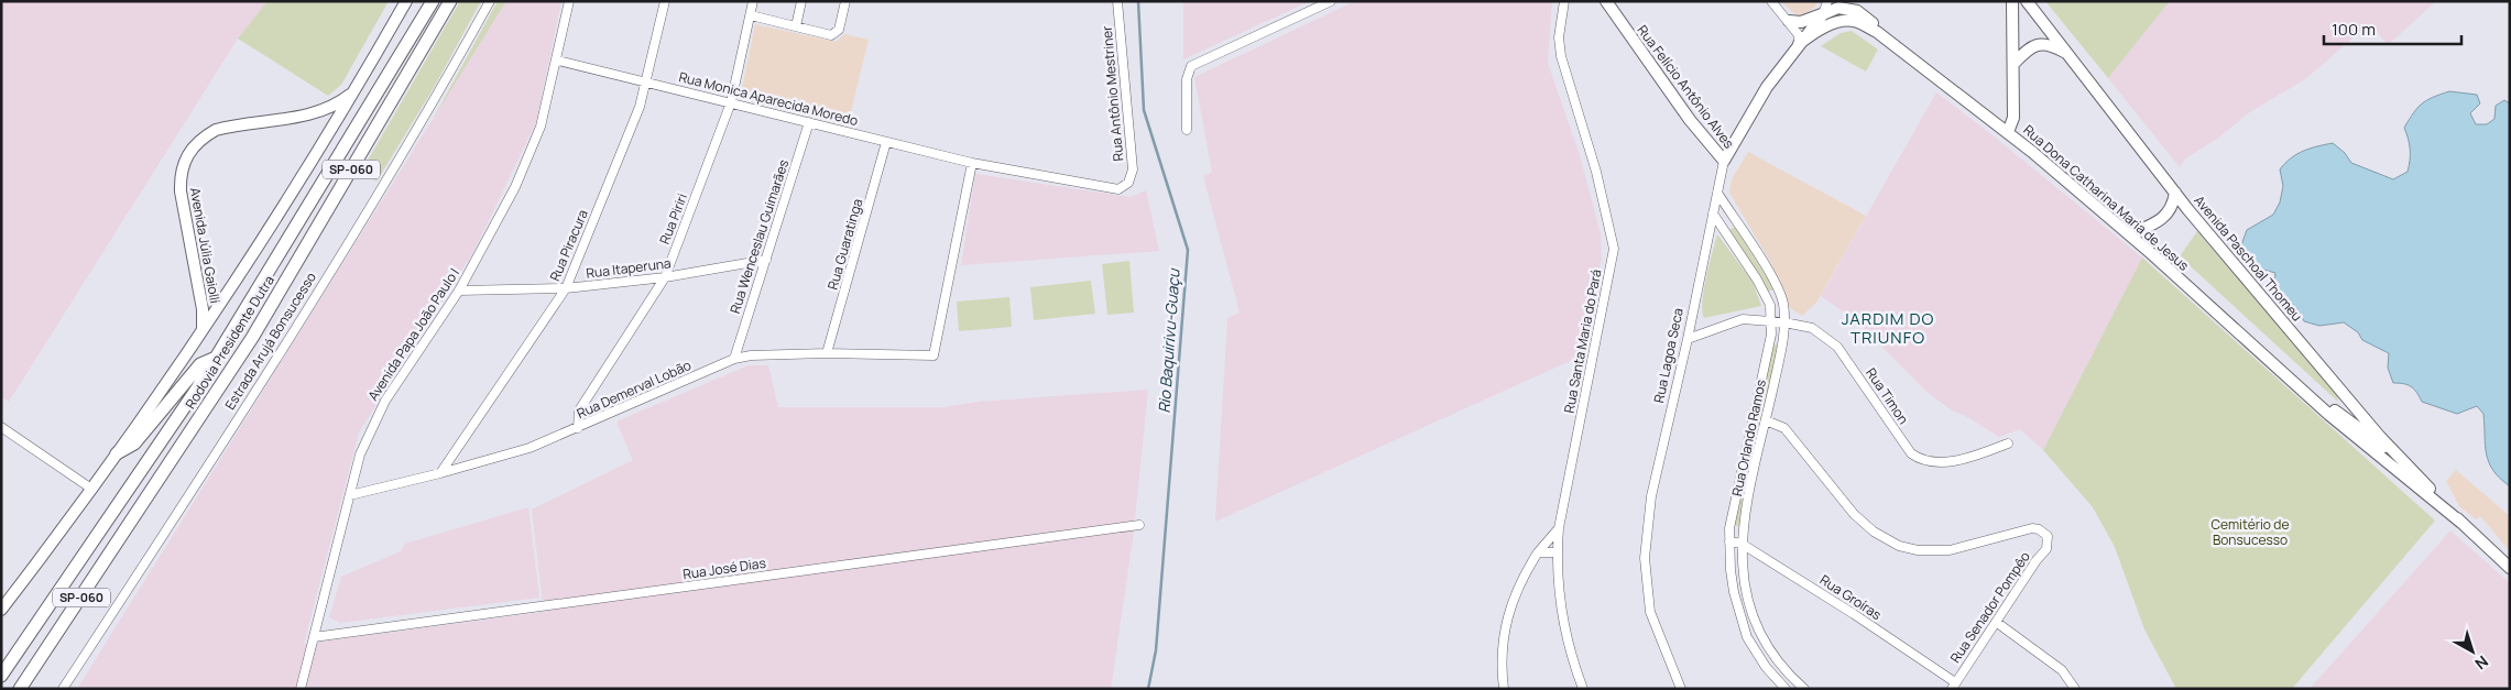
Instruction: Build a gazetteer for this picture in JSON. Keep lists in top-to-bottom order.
{
  "streets": {
    "highway": ["SP-060", "Rodovia Presidente Dutra"],
    "main road": [
      "Rua Felício Antônio Alves",
      "Rua Dona Catharina Maria de Jesus",
      "Avenida Júlia Gaiolli",
      "Avenida Paschoal Thomeu",
      "Rua Lagoa Seca"
    ],
    "street": [
      "Rua Antônio Mestriner",
      "Rua Monica Aparecida Moredo",
      "Rua Piriri",
      "Rua Wenceslau Guimarães",
      "Rua Guaratinga",
      "Rua Piracura",
      "Rua Itaperuna",
      "Avenida Papa João Paulo I",
      "Estrada Arujá Bonsucesso",
      "Rua Santa Maria do Pará",
      "Rua Demerval Lobão",
      "Rua Timon",
      "Rua Orlando Ramos",
      "Rua José Dias",
      "Rua Groíras",
      "Rua Senador Pompêo"
    ]
  },
  "crossings": [
    ["Rua Felício Antônio Alves", "Rua Lagoa Seca"],
    ["Rua Antônio Mestriner", "Rua Monica Aparecida Moredo"],
    ["Rua Monica Aparecida Moredo", "Rua Piriri"],
    ["Rua Monica Aparecida Moredo", "Rua Wenceslau Guimarães"],
    ["Rua Monica Aparecida Moredo", "Rua Guaratinga"],
    ["Rua Monica Aparecida Moredo", "Rua Piracura"],
    ["Rua Monica Aparecida Moredo", "Avenida Papa João Paulo I"],
    ["Rua Monica Aparecida Moredo", "Rua Demerval Lobão"],
    ["Rua Dona Catharina Maria de Jesus", "Avenida Paschoal Thomeu"],
    ["Rua Dona Catharina Maria de Jesus", "Rua Lagoa Seca"],
    ["Rua Piriri", "Rua Itaperuna"],
    ["Rua Piriri", "Rua Demerval Lobão"],
    ["Rua Wenceslau Guimarães", "Rua Itaperuna"],
    ["Rua Wenceslau Guimarães", "Rua Demerval Lobão"],
    ["Rua Guaratinga", "Rua Demerval Lobão"],
    ["Rua Piracura", "Rua Itaperuna"],
    ["Rua Piracura", "Rua Demerval Lobão"],
    ["Rua Itaperuna", "Avenida Papa João Paulo I"],
    ["Avenida Papa João Paulo I", "Rua Demerval Lobão"],
    ["Avenida Papa João Paulo I", "Rua José Dias"],
    ["Rua Lagoa Seca", "Rua Timon"],
    ["Rua Lagoa Seca", "Rua Orlando Ramos"],
    ["Rua Timon", "Rua Orlando Ramos"],
    ["Rua Orlando Ramos", "Rua Groíras"],
    ["Rua Orlando Ramos", "Rua Senador Pompêo"],
    ["Rua Groíras", "Rua Senador Pompêo"]
  ],
  "districts": ["JARDIM DO TRIUNFO"],
  "water": ["Rio Baquirivu-Guaçu"],
  "parks": ["Cemitério de Bonsucesso"],
  "scale_bar": "100 m",
  "north": "bottom right"
}
